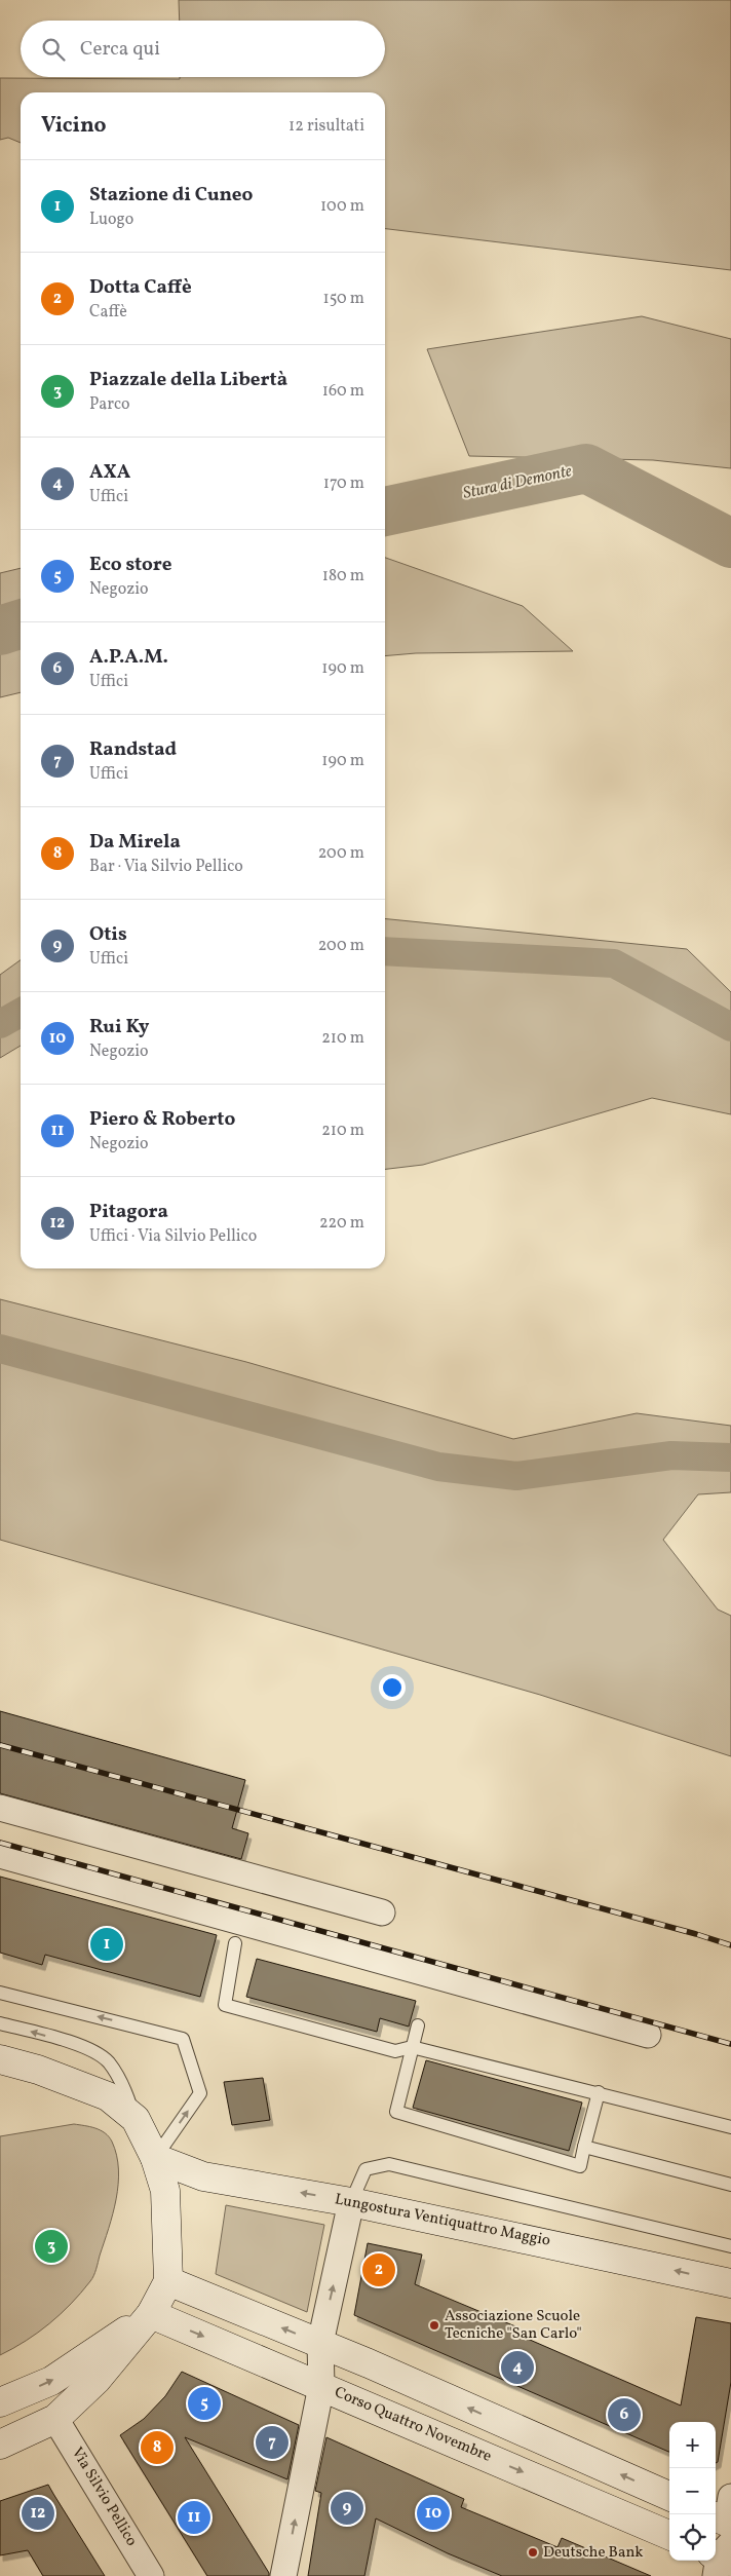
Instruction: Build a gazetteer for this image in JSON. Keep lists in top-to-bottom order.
{
  "streets": {
    "main road": ["Lungostura Ventiquattro Maggio", "Corso Quattro Novembre"],
    "street": ["Via Silvio Pellico"]
  },
  "water": ["Stura di Demonte"],
  "places": ["Associazione Scuole Tecniche \"San Carlo\"", "Deutsche Bank"],
  "page": {
    "search": "Cerca qui",
    "heading": ["Vicino", "12 risultati"],
    "list": [
      {
        "mark": "1",
        "name": "Stazione di Cuneo",
        "note": "Luogo",
        "value": "100 m"
      },
      {
        "mark": "2",
        "name": "Dotta Caffè",
        "note": "Caffè",
        "value": "150 m"
      },
      {
        "mark": "3",
        "name": "Piazzale della Libertà",
        "note": "Parco",
        "value": "160 m"
      },
      {
        "mark": "4",
        "name": "AXA",
        "note": "Uffici",
        "value": "170 m"
      },
      {
        "mark": "5",
        "name": "Eco store",
        "note": "Negozio",
        "value": "180 m"
      },
      {
        "mark": "6",
        "name": "A.P.A.M.",
        "note": "Uffici",
        "value": "190 m"
      },
      {
        "mark": "7",
        "name": "Randstad",
        "note": "Uffici",
        "value": "190 m"
      },
      {
        "mark": "8",
        "name": "Da Mirela",
        "note": "Bar · Via Silvio Pellico",
        "value": "200 m"
      },
      {
        "mark": "9",
        "name": "Otis",
        "note": "Uffici",
        "value": "200 m"
      },
      {
        "mark": "10",
        "name": "Rui Ky",
        "note": "Negozio",
        "value": "210 m"
      },
      {
        "mark": "11",
        "name": "Piero & Roberto",
        "note": "Negozio",
        "value": "210 m"
      },
      {
        "mark": "12",
        "name": "Pitagora",
        "note": "Uffici · Via Silvio Pellico",
        "value": "220 m"
      }
    ],
    "pins": [
      "1",
      "3",
      "2",
      "4",
      "5",
      "6",
      "7",
      "8",
      "9",
      "10",
      "12",
      "11"
    ],
    "map_buttons": ["+", "−"]
  }
}
